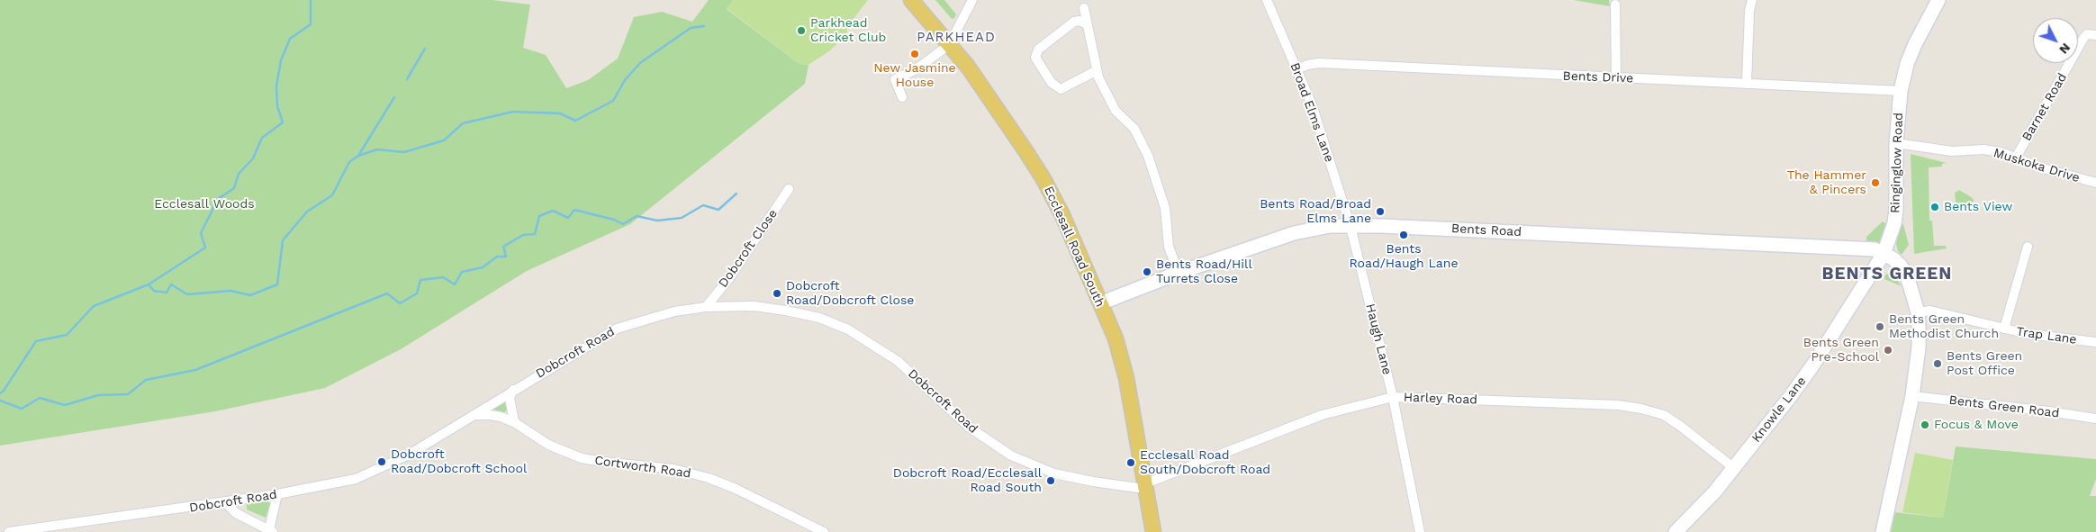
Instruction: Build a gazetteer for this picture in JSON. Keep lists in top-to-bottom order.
{
  "streets": {
    "main road": ["Ecclesall Road South"],
    "street": [
      "Bents Drive",
      "Barnet Road",
      "Broad Elms Lane",
      "Ringinglow Road",
      "Muskoka Drive",
      "Bents Road",
      "Dobcroft Close",
      "Trap Lane",
      "Haugh Lane",
      "Dobcroft Road",
      "Harley Road",
      "Bents Green Road",
      "Knowle Lane",
      "Cortworth Road"
    ]
  },
  "crossings": [
    ["Bents Drive", "Broad Elms Lane"],
    ["Bents Drive", "Ringinglow Road"],
    ["Barnet Road", "Muskoka Drive"],
    ["Broad Elms Lane", "Bents Road"],
    ["Broad Elms Lane", "Haugh Lane"],
    ["Ringinglow Road", "Muskoka Drive"],
    ["Ringinglow Road", "Bents Road"],
    ["Ringinglow Road", "Knowle Lane"],
    ["Bents Road", "Ecclesall Road South"],
    ["Bents Road", "Haugh Lane"],
    ["Bents Road", "Knowle Lane"],
    ["Ecclesall Road South", "Dobcroft Road"],
    ["Ecclesall Road South", "Harley Road"],
    ["Dobcroft Close", "Dobcroft Road"],
    ["Haugh Lane", "Harley Road"],
    ["Dobcroft Road", "Harley Road"],
    ["Dobcroft Road", "Cortworth Road"],
    ["Harley Road", "Knowle Lane"]
  ],
  "districts": ["PARKHEAD", "BENTS GREEN"],
  "parks": ["Ecclesall Woods"],
  "places": [
    "Parkhead Cricket Club",
    "New Jasmine House",
    "The Hammer & Pincers",
    "Bents View",
    "Bents Road/Broad Elms Lane",
    "Bents Road/Haugh Lane",
    "Bents Road/Hill Turrets Close",
    "Dobcroft Road/Dobcroft Close",
    "Bents Green Methodist Church",
    "Bents Green Pre-School",
    "Bents Green Post Office",
    "Focus & Move",
    "Dobcroft Road/Dobcroft School",
    "Ecclesall Road South/Dobcroft Road",
    "Dobcroft Road/Ecclesall Road South"
  ],
  "north": "bottom right"
}
